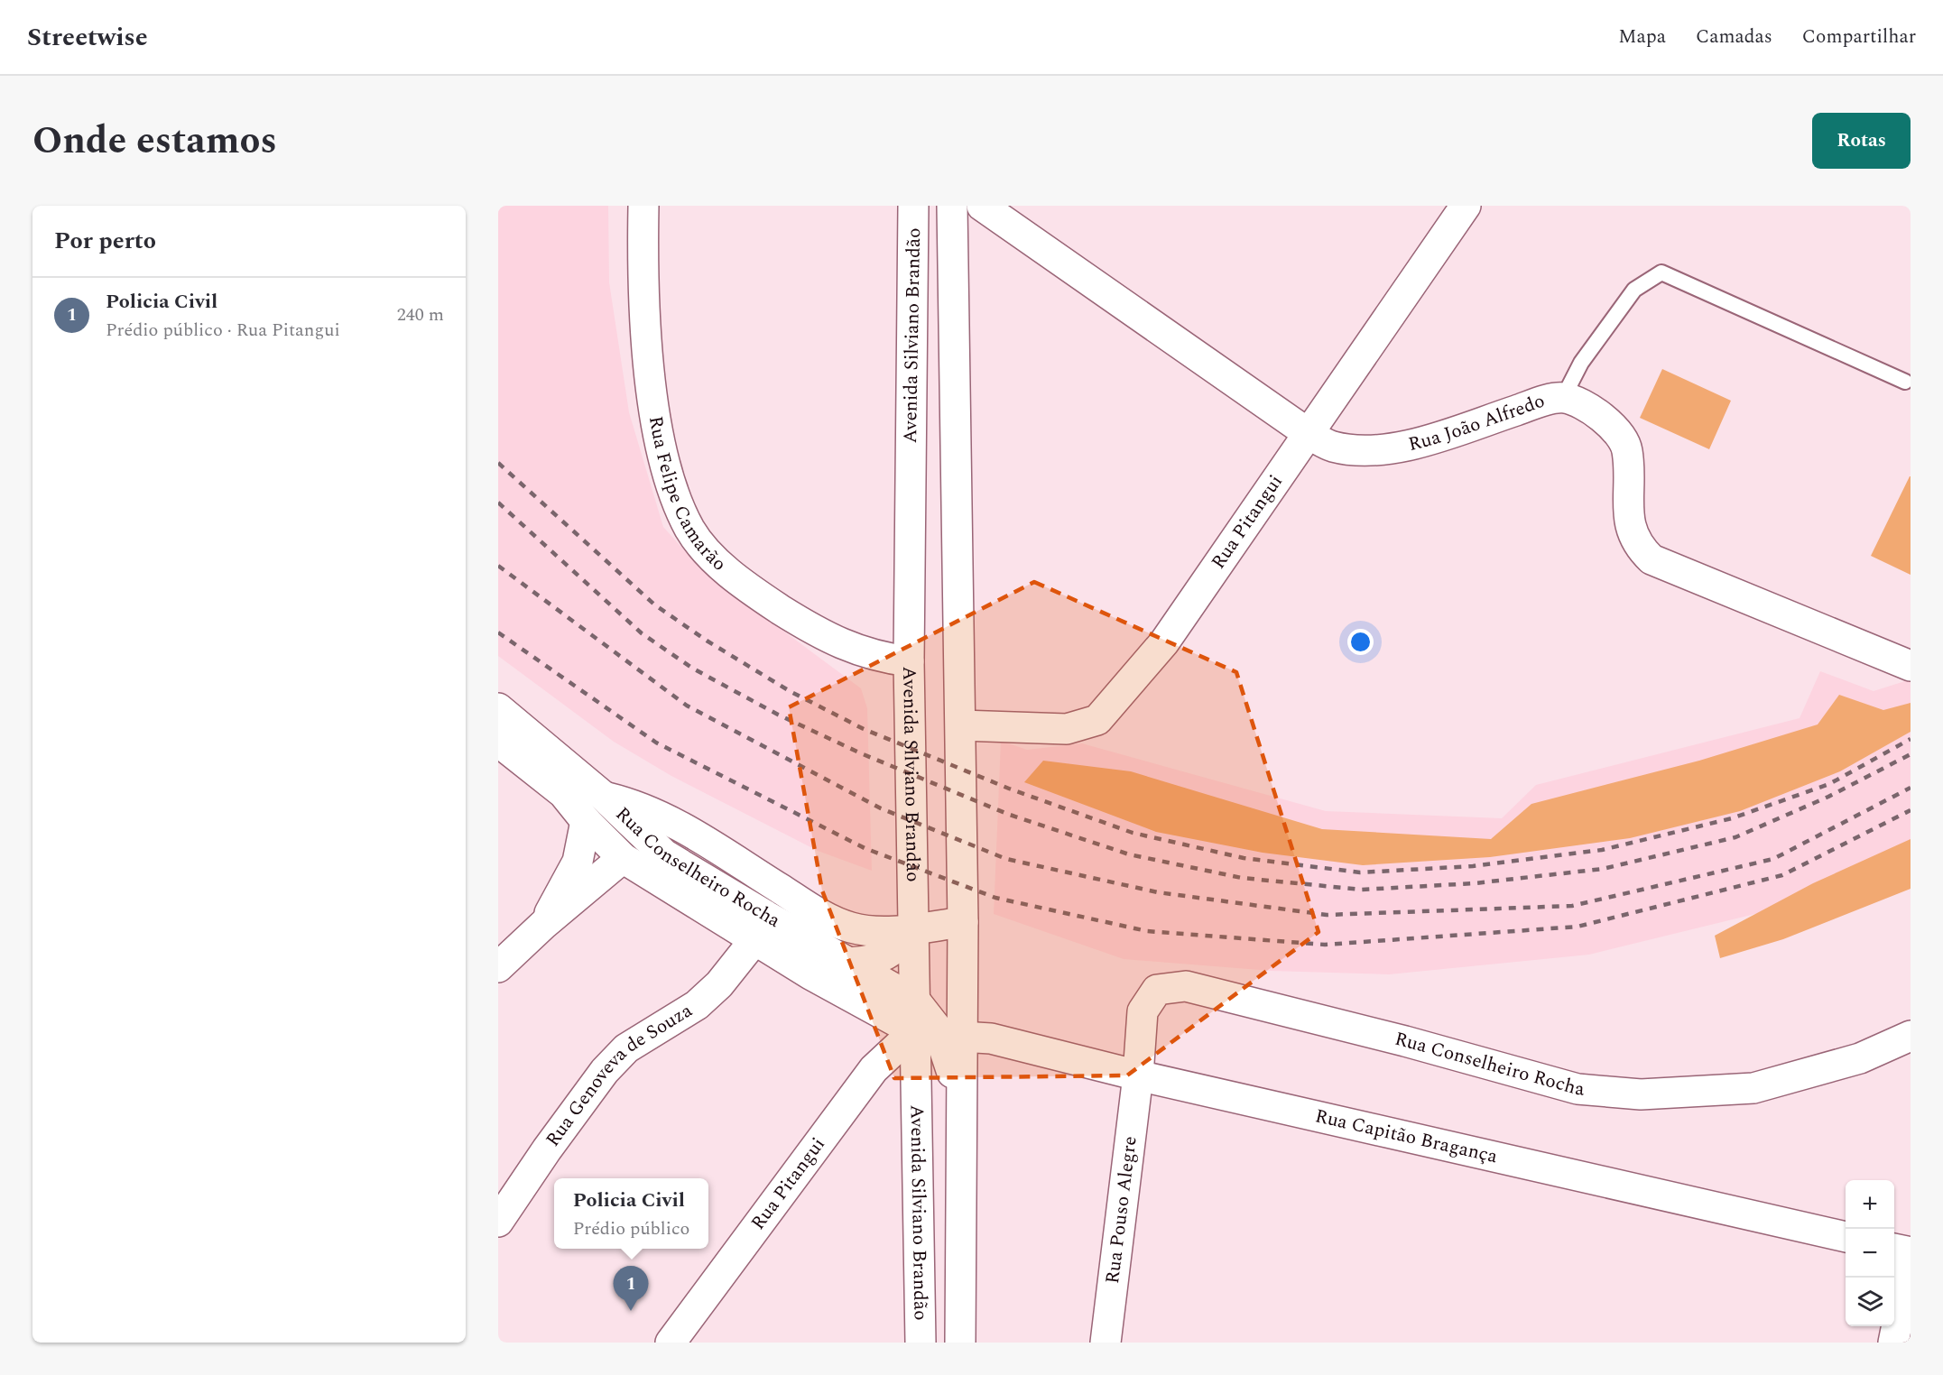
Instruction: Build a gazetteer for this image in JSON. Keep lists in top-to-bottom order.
{
  "streets": {
    "street": [
      "Avenida Silviano Brandão",
      "Rua João Alfredo",
      "Rua Felipe Camarão",
      "Rua Pitangui",
      "Rua Conselheiro Rocha",
      "Rua Genoveva de Souza",
      "Rua Capitão Bragança",
      "Rua Pouso Alegre"
    ]
  },
  "crossings": [
    ["Avenida Silviano Brandão", "Rua Felipe Camarão"],
    ["Avenida Silviano Brandão", "Rua Pitangui"],
    ["Avenida Silviano Brandão", "Rua Conselheiro Rocha"],
    ["Avenida Silviano Brandão", "Rua Capitão Bragança"],
    ["Rua João Alfredo", "Rua Pitangui"],
    ["Rua Pitangui", "Rua Conselheiro Rocha"],
    ["Rua Conselheiro Rocha", "Rua Genoveva de Souza"],
    ["Rua Conselheiro Rocha", "Rua Capitão Bragança"],
    ["Rua Conselheiro Rocha", "Rua Pouso Alegre"],
    ["Rua Capitão Bragança", "Rua Pouso Alegre"]
  ],
  "page": {
    "header": "Streetwise",
    "nav": ["Mapa", "Camadas", "Compartilhar"],
    "title": "Onde estamos",
    "buttons": "Rotas",
    "heading": "Por perto",
    "list": [
      {
        "mark": "1",
        "name": "Policia Civil",
        "note": "Prédio público · Rua Pitangui",
        "value": "240 m"
      }
    ],
    "popup": ["Policia Civil", "Prédio público"],
    "map_buttons": ["+", "−"],
    "pins": "1"
  }
}
